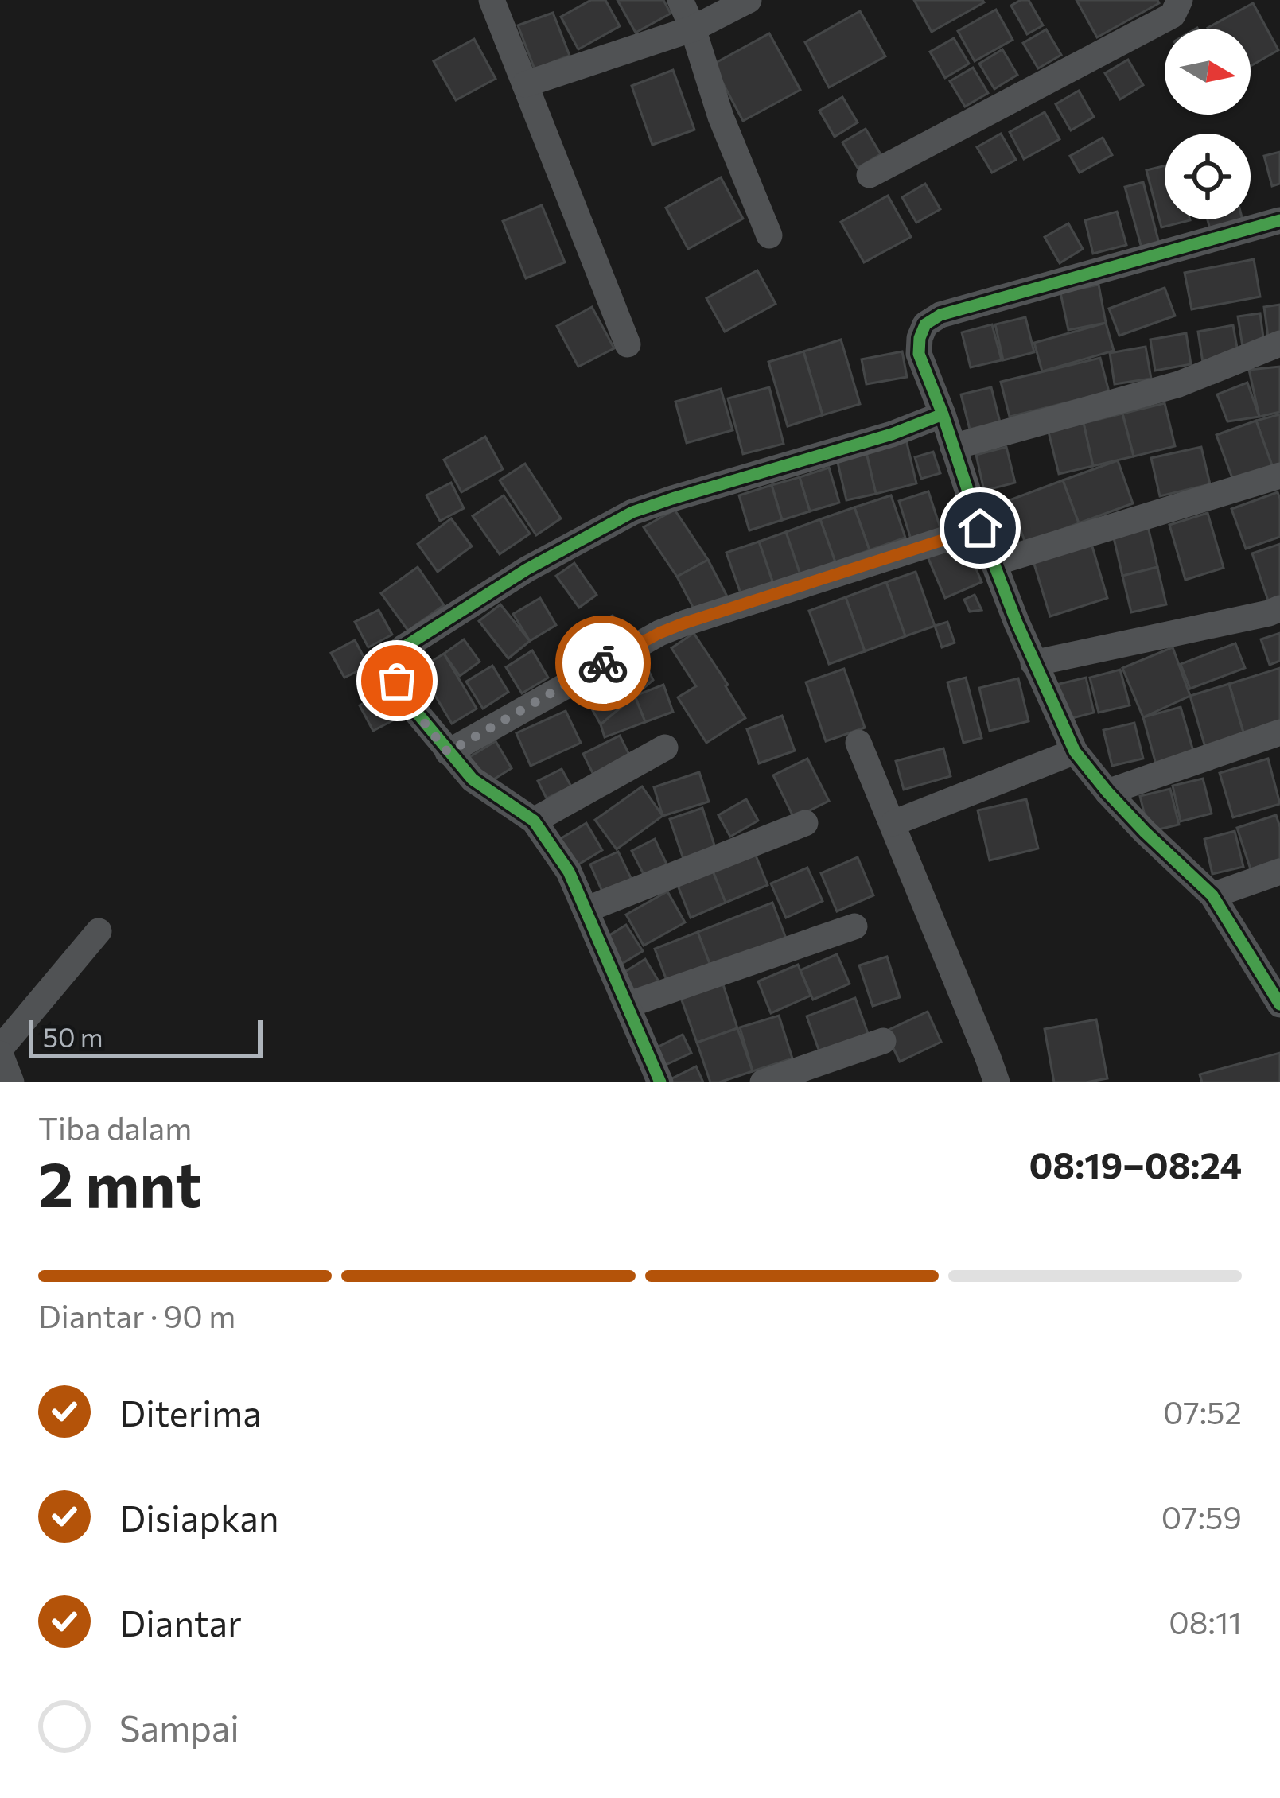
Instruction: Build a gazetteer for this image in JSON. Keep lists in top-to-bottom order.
{
  "scale_bar": "50 m",
  "north": "right",
  "page": {
    "scale": "50 m",
    "heading": ["2 mnt", "Tiba dalam", "08:19–08:24"],
    "bar": "Diantar · 90 m",
    "list": [
      ["Diterima", "07:52"],
      ["Disiapkan", "07:59"],
      ["Diantar", "08:11"],
      "Sampai"
    ]
  }
}
